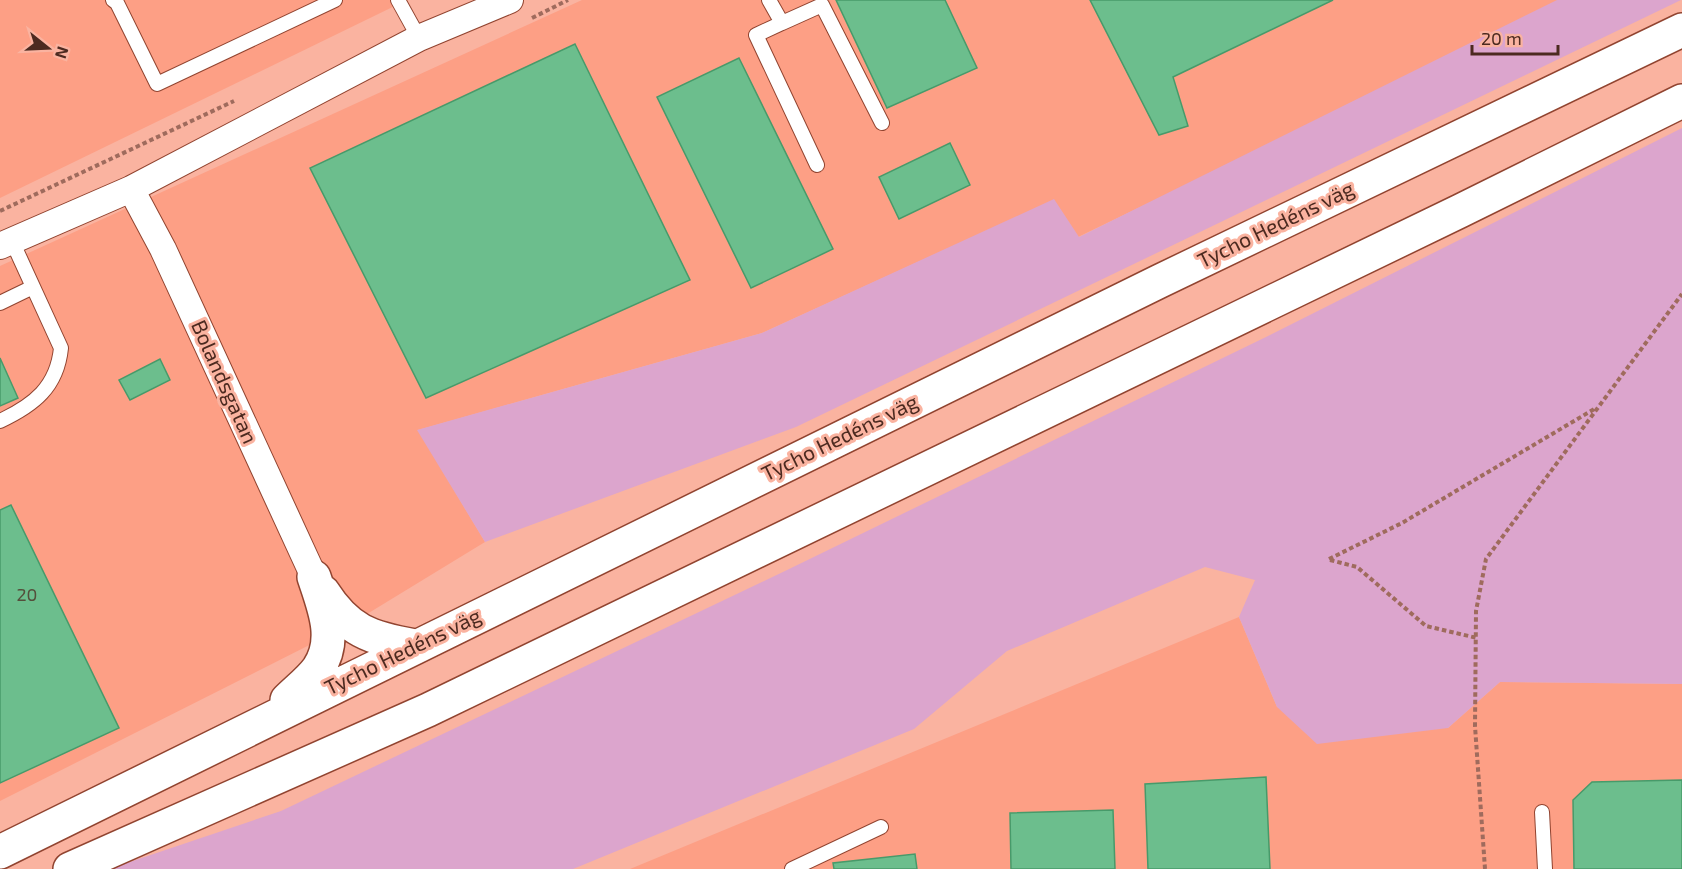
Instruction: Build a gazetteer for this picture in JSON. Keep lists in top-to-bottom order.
{
  "streets": {
    "main road": ["Tycho Hedéns väg"],
    "street": ["Bolandsgatan"]
  },
  "house_numbers": ["20"],
  "scale_bar": "20 m",
  "north": "right"
}
